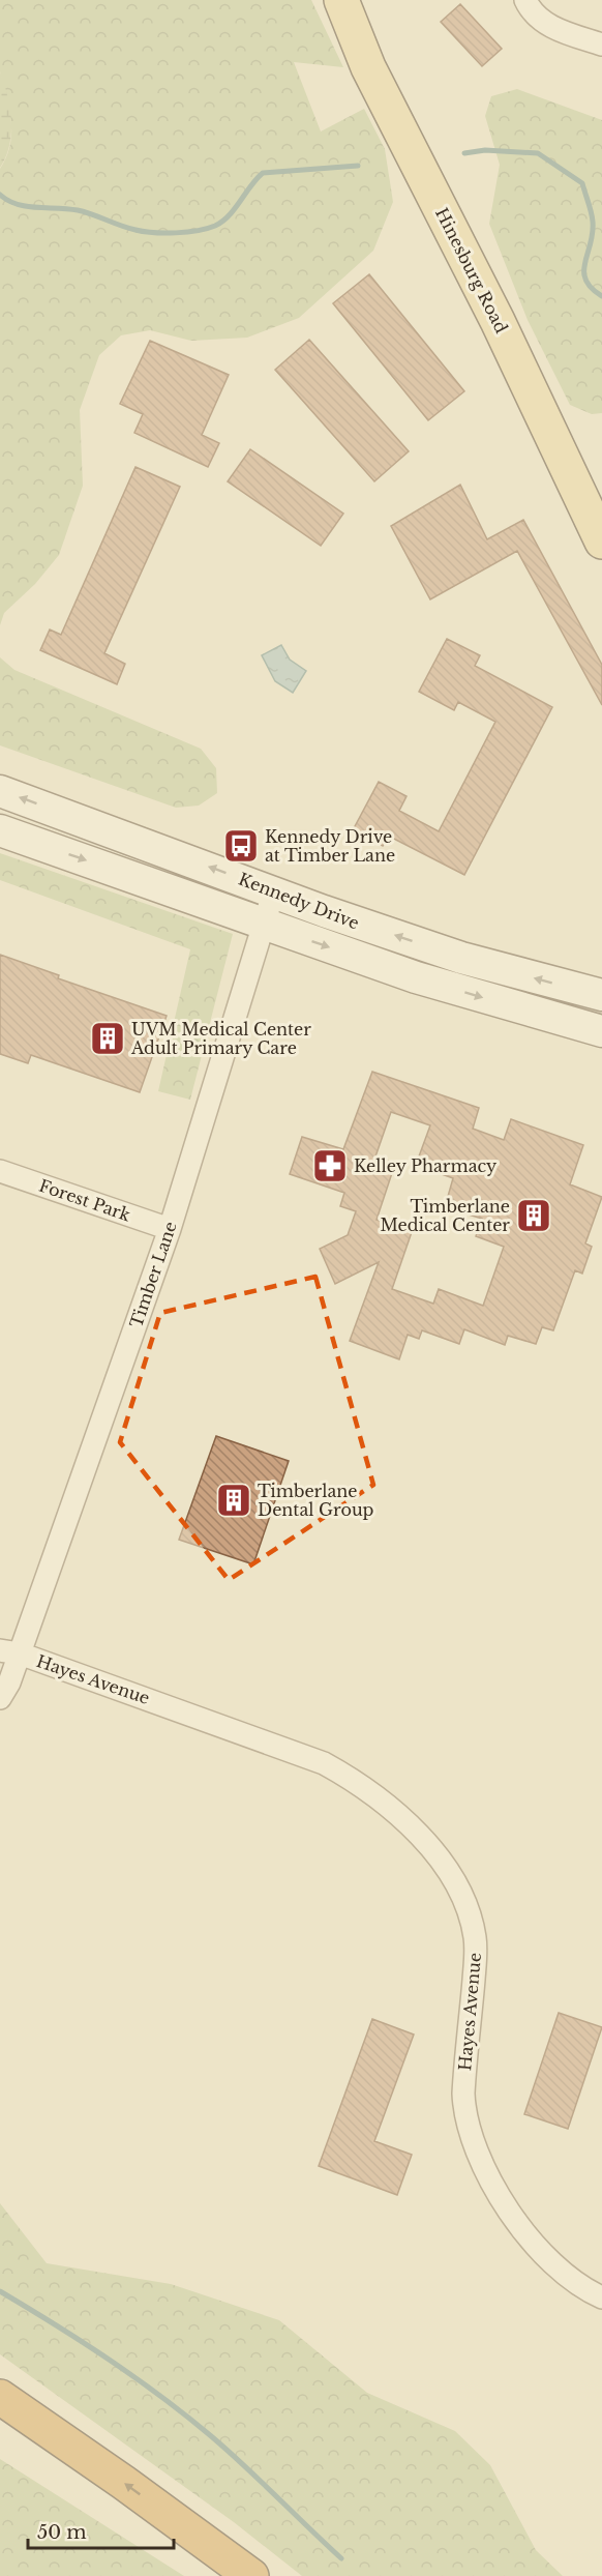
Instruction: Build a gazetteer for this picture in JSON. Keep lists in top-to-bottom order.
{
  "streets": {
    "main road": ["Hinesburg Road", "Kennedy Drive"],
    "street": ["Forest Park", "Timber Lane", "Hayes Avenue"]
  },
  "crossings": [
    ["Kennedy Drive", "Timber Lane"],
    ["Forest Park", "Timber Lane"],
    ["Timber Lane", "Hayes Avenue"]
  ],
  "places": {
    "bus stop": ["Kennedy Drive at Timber Lane"],
    "building": ["UVM Medical Center Adult Primary Care", "Timberlane Medical Center", "Timberlane Dental Group"],
    "pharmacy": ["Kelley Pharmacy"]
  },
  "scale_bar": "50 m"
}
